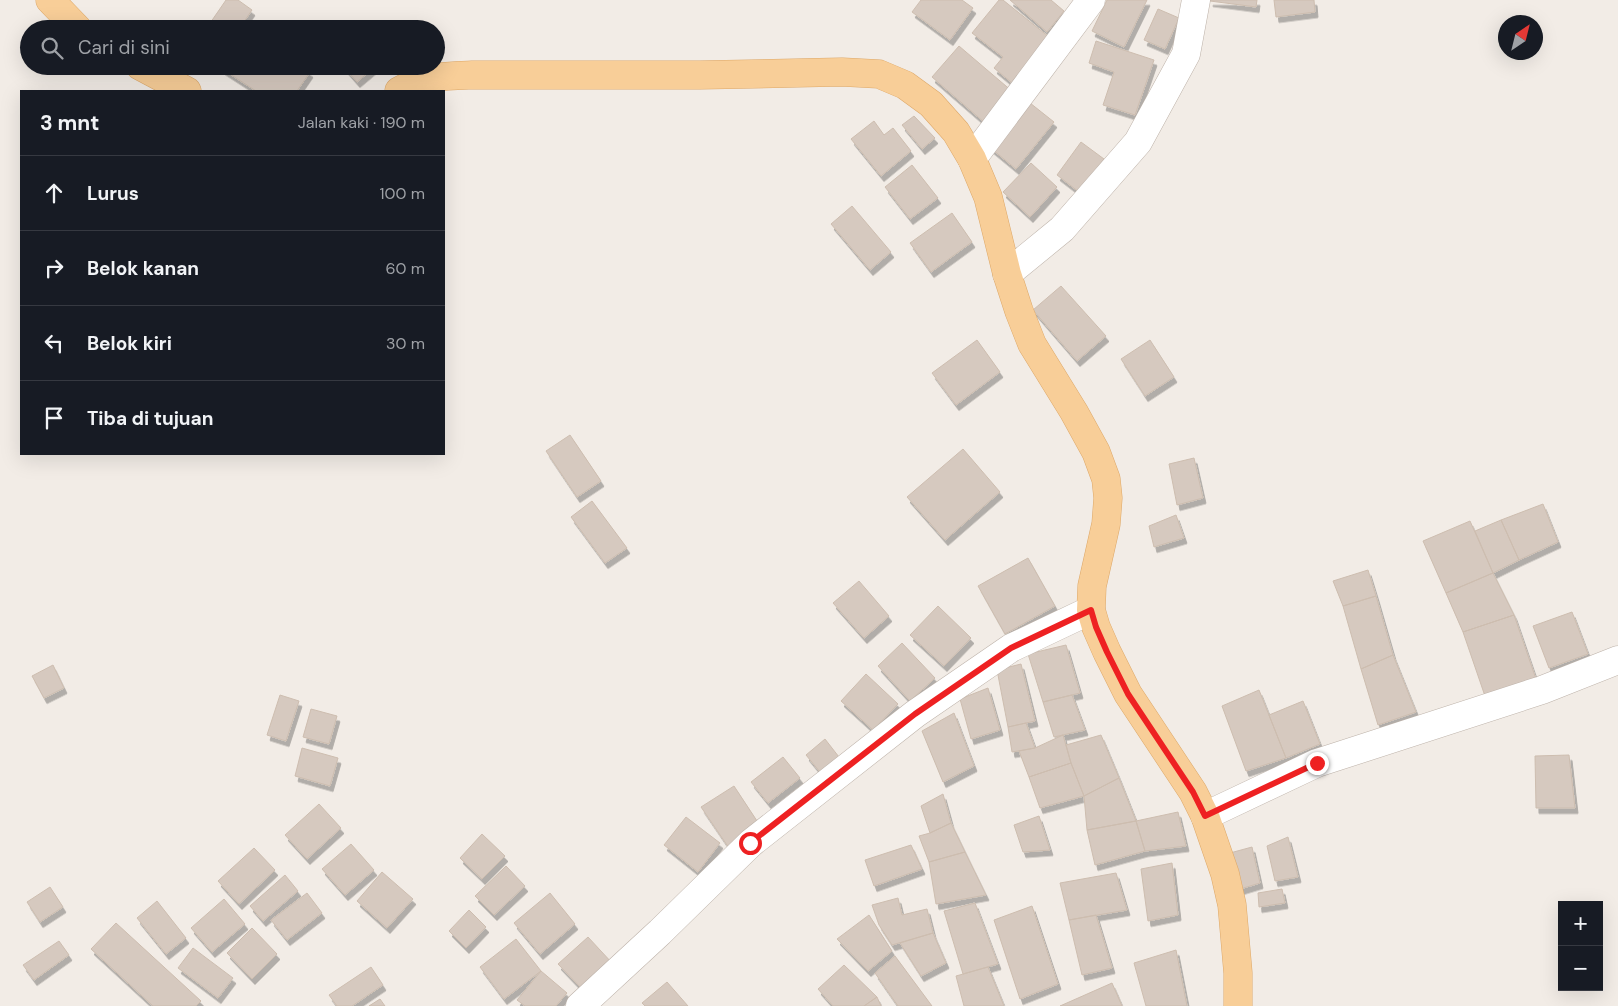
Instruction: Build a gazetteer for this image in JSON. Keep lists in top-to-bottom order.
{
  "north": "top right",
  "page": {
    "search": "Cari di sini",
    "heading": ["3 mnt", "Jalan kaki · 190 m"],
    "list": [
      ["Lurus", "100 m"],
      ["Belok kanan", "60 m"],
      ["Belok kiri", "30 m"],
      "Tiba di tujuan"
    ],
    "map_buttons": ["+", "−"]
  }
}
